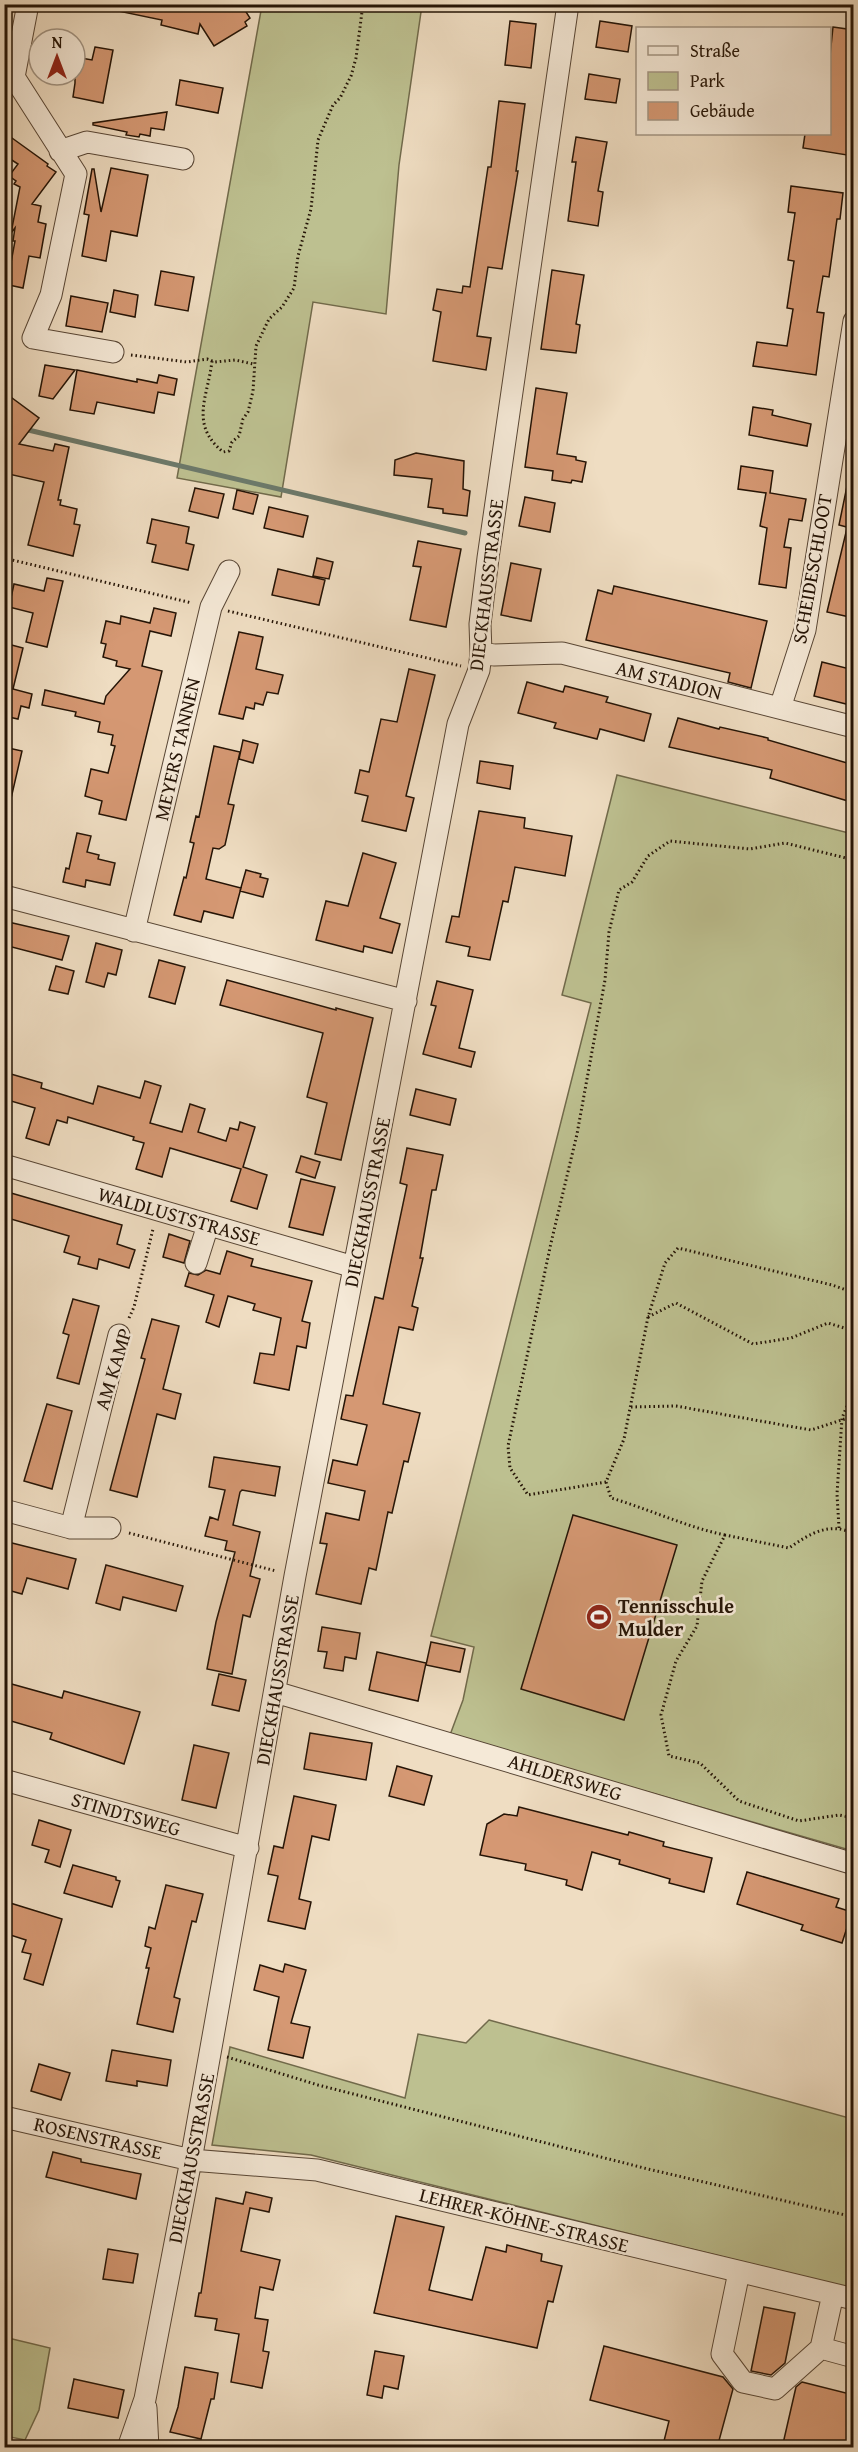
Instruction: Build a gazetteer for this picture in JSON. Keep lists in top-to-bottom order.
{
  "streets": {
    "street": [
      "SCHEIDESCHLOOT",
      "DIECKHAUSSTRASSE",
      "AM STADION",
      "MEYERS TANNEN",
      "WALDLUSTSTRASSE",
      "AM KAMP",
      "AHLDERSWEG",
      "STINDTSWEG",
      "ROSENSTRASSE",
      "LEHRER-KÖHNE-STRASSE"
    ]
  },
  "crossings": [
    ["SCHEIDESCHLOOT", "AM STADION"],
    ["DIECKHAUSSTRASSE", "AM STADION"],
    ["DIECKHAUSSTRASSE", "WALDLUSTSTRASSE"],
    ["DIECKHAUSSTRASSE", "AHLDERSWEG"],
    ["DIECKHAUSSTRASSE", "STINDTSWEG"],
    ["DIECKHAUSSTRASSE", "ROSENSTRASSE"],
    ["DIECKHAUSSTRASSE", "LEHRER-KÖHNE-STRASSE"],
    ["WALDLUSTSTRASSE", "AM KAMP"],
    ["ROSENSTRASSE", "LEHRER-KÖHNE-STRASSE"]
  ],
  "places": {
    "sports": ["Tennisschule Mulder"]
  },
  "legend": ["Straße", "Park", "Gebäude"],
  "north": "top"
}
